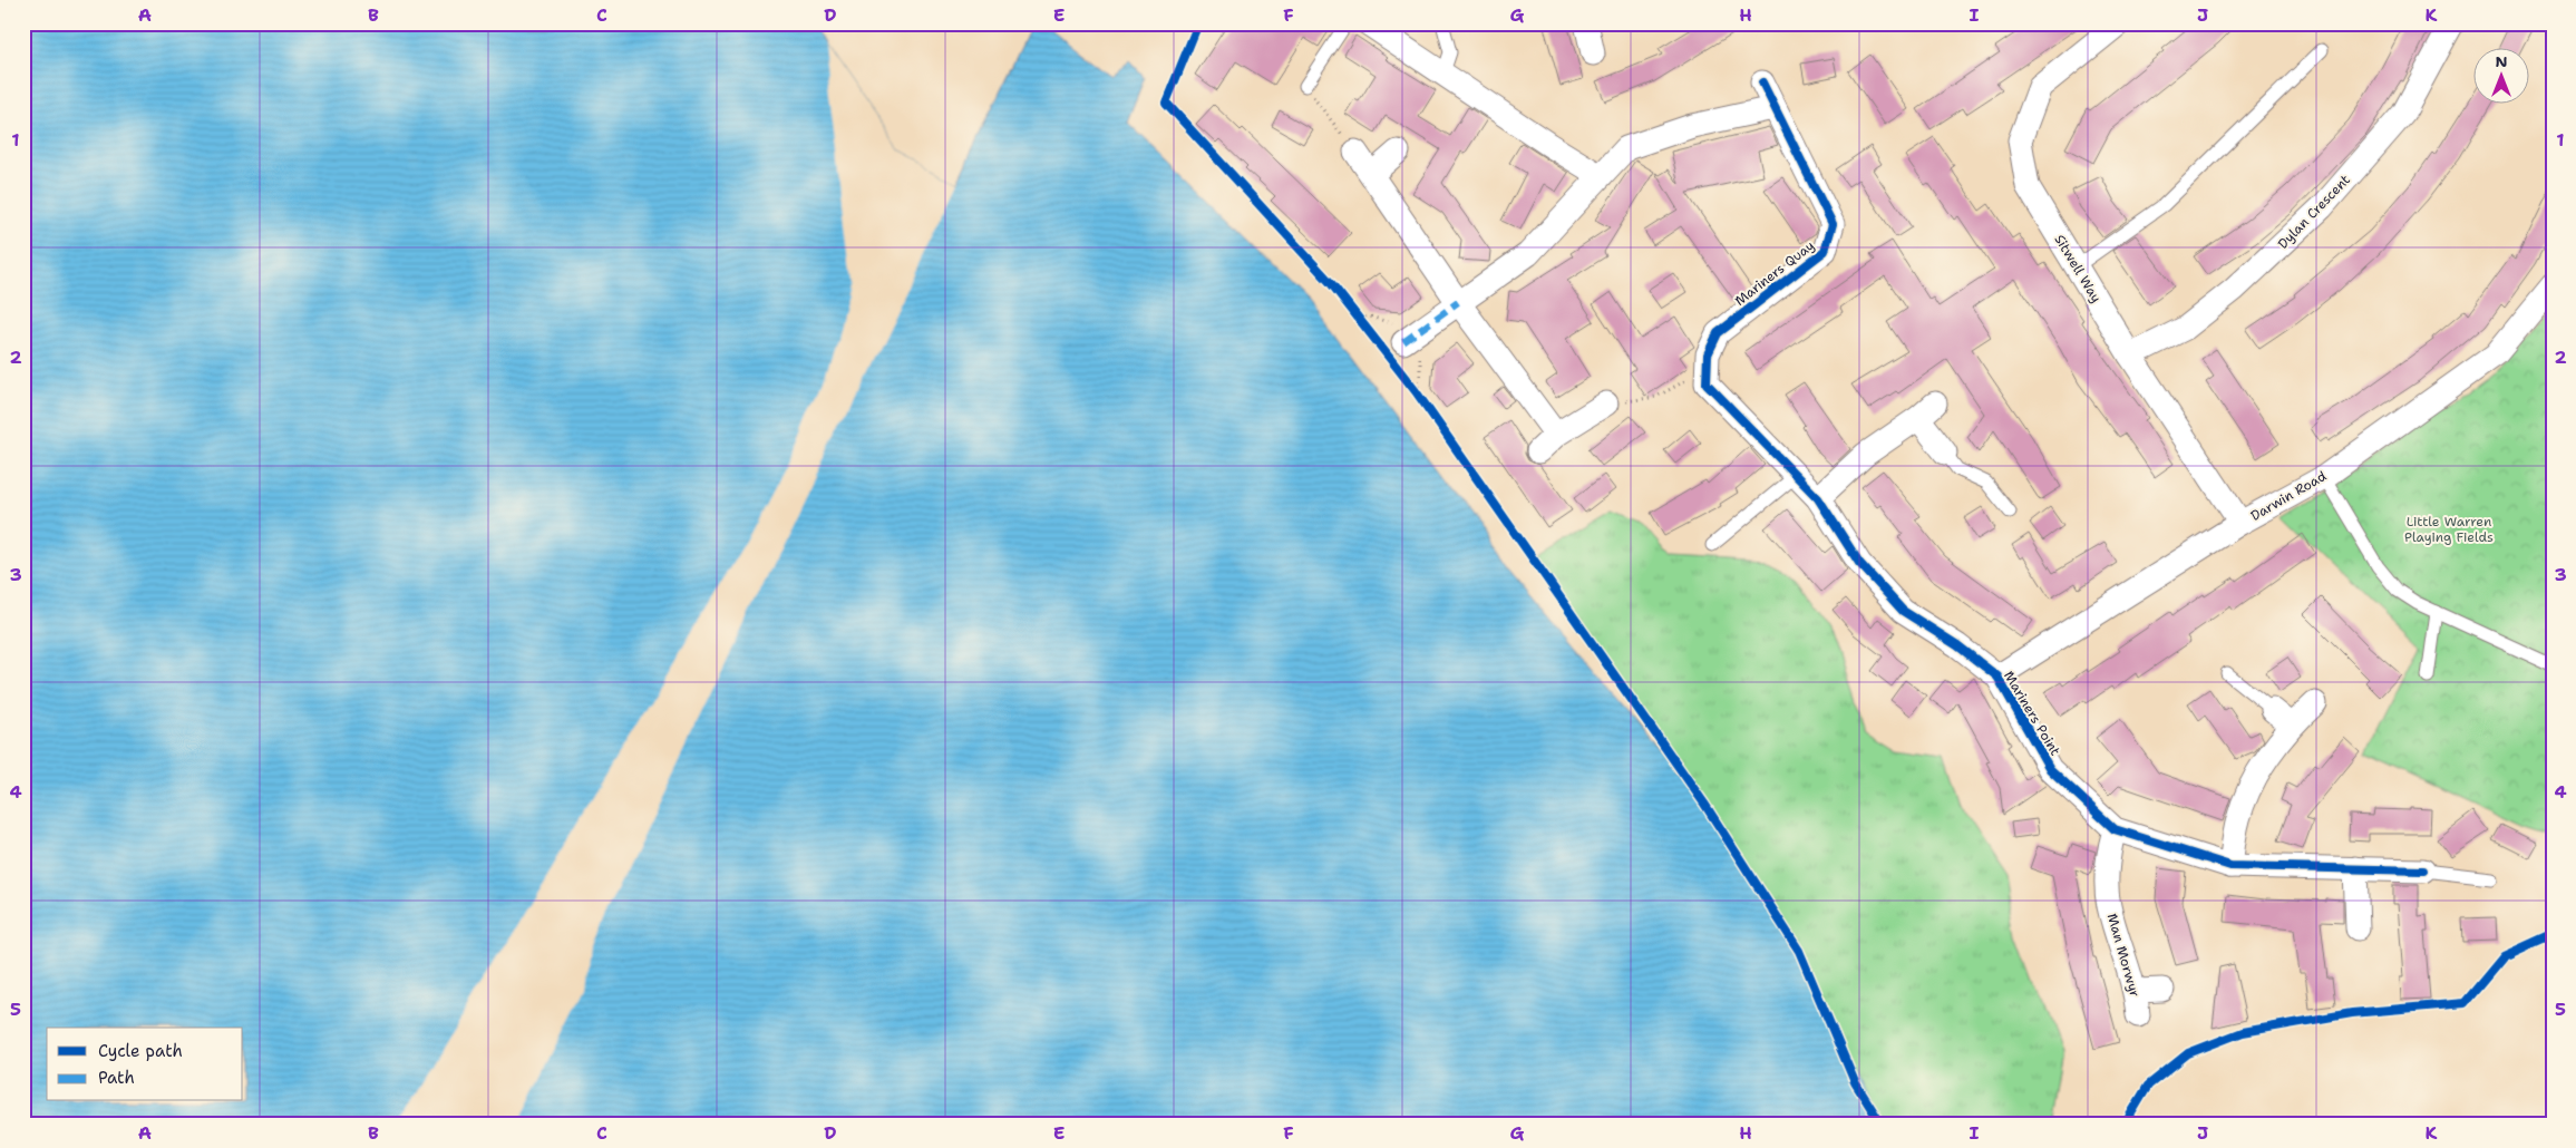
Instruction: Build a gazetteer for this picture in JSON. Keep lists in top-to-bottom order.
{
  "streets": {
    "street": [
      "Dylan Crescent",
      "Sitwell Way",
      "Mariners Quay",
      "Darwin Road",
      "Mariners Point",
      "Man Morwyr"
    ]
  },
  "crossings": [
    ["Dylan Crescent", "Sitwell Way"],
    ["Sitwell Way", "Darwin Road"],
    ["Mariners Quay", "Mariners Point"],
    ["Darwin Road", "Mariners Point"],
    ["Mariners Point", "Man Morwyr"]
  ],
  "parks": ["Little Warren Playing Fields"],
  "legend": ["Cycle path", "Path"],
  "north": "top",
  "grid": {
    "columns": [
      "A",
      "B",
      "C",
      "D",
      "E",
      "F",
      "G",
      "H",
      "I",
      "J",
      "K"
    ],
    "rows": [
      "1",
      "2",
      "3",
      "4",
      "5"
    ]
  }
}
